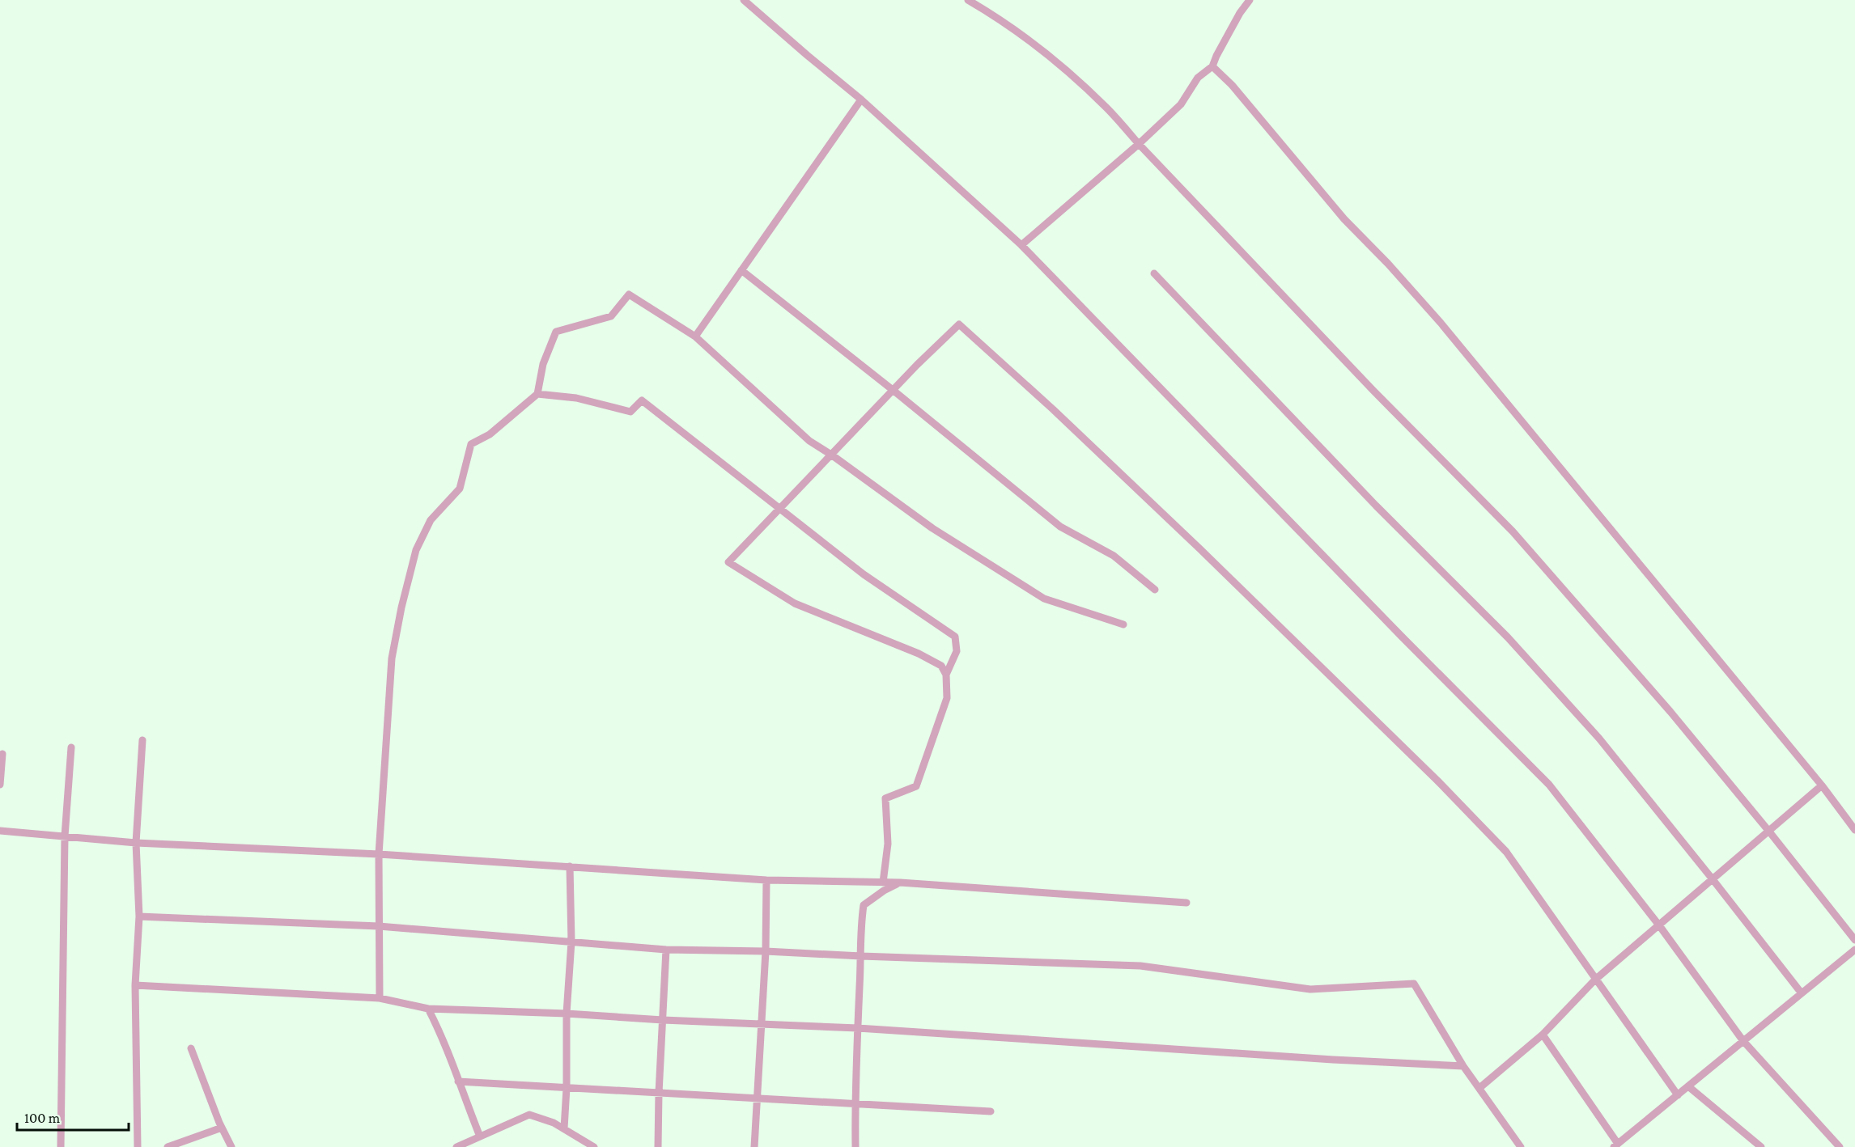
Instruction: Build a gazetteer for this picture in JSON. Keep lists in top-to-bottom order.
{
  "scale_bar": "100 m"
}
